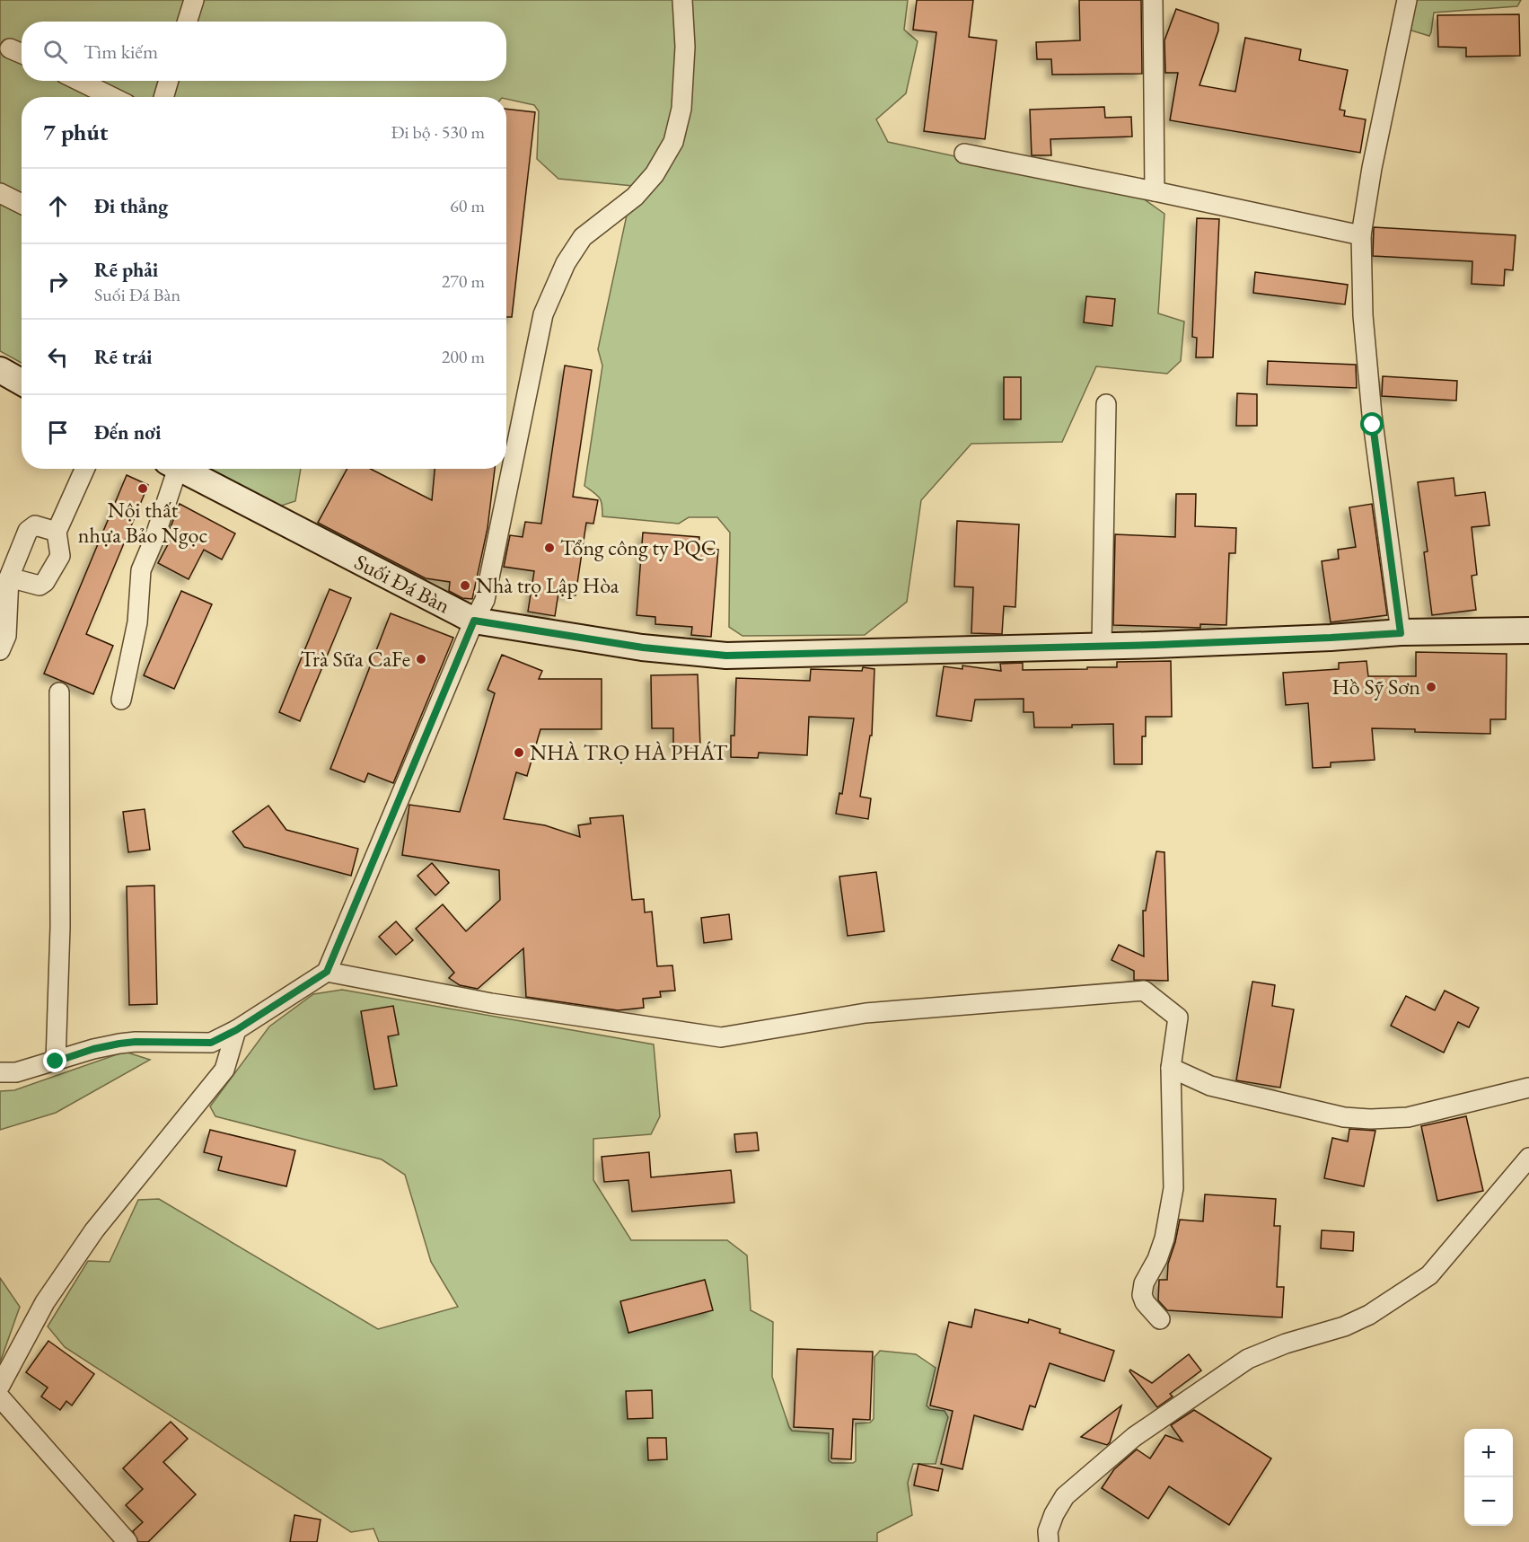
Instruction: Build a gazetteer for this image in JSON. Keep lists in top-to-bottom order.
{
  "streets": {
    "street": ["Suối Đá Bàn"]
  },
  "places": [
    "Nội thất nhựa Bảo Ngọc",
    "Tổng công ty PQC",
    "Nhà trọ Lập Hòa",
    "Trà Sữa CaFe",
    "Hồ Sỹ Sơn",
    "NHÀ TRỌ HÀ PHÁT"
  ],
  "page": {
    "search": "Tìm kiếm",
    "heading": ["7 phút", "Đi bộ · 530 m"],
    "list": [
      ["Đi thẳng", "60 m"],
      ["Rẽ phải", "Suối Đá Bàn", "270 m"],
      ["Rẽ trái", "200 m"],
      "Đến nơi"
    ],
    "map_buttons": ["+", "−"]
  }
}
